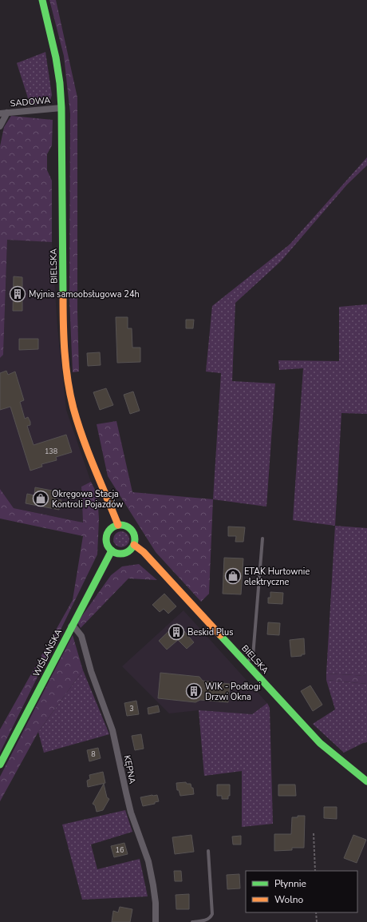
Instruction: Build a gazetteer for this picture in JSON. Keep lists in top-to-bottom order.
{
  "streets": {
    "street": [
      "SADOWA",
      "BIELSKA",
      "WIŚLAŃSKA",
      "KĘPNA"
    ]
  },
  "crossings": [
    ["SADOWA", "BIELSKA"],
    ["BIELSKA", "WIŚLAŃSKA"],
    ["WIŚLAŃSKA", "KĘPNA"]
  ],
  "places": {
    "building": ["Myjnia samoobsługowa 24h", "Beskid Plus", "WIK - Podłogi Drzwi Okna"],
    "shop": ["Okręgowa Stacja Kontroli Pojazdów", "ETAK Hurtownie elektryczne"]
  },
  "house_numbers": [
    "138",
    "3",
    "8",
    "16"
  ],
  "legend": ["Płynnie", "Wolno"]
}
